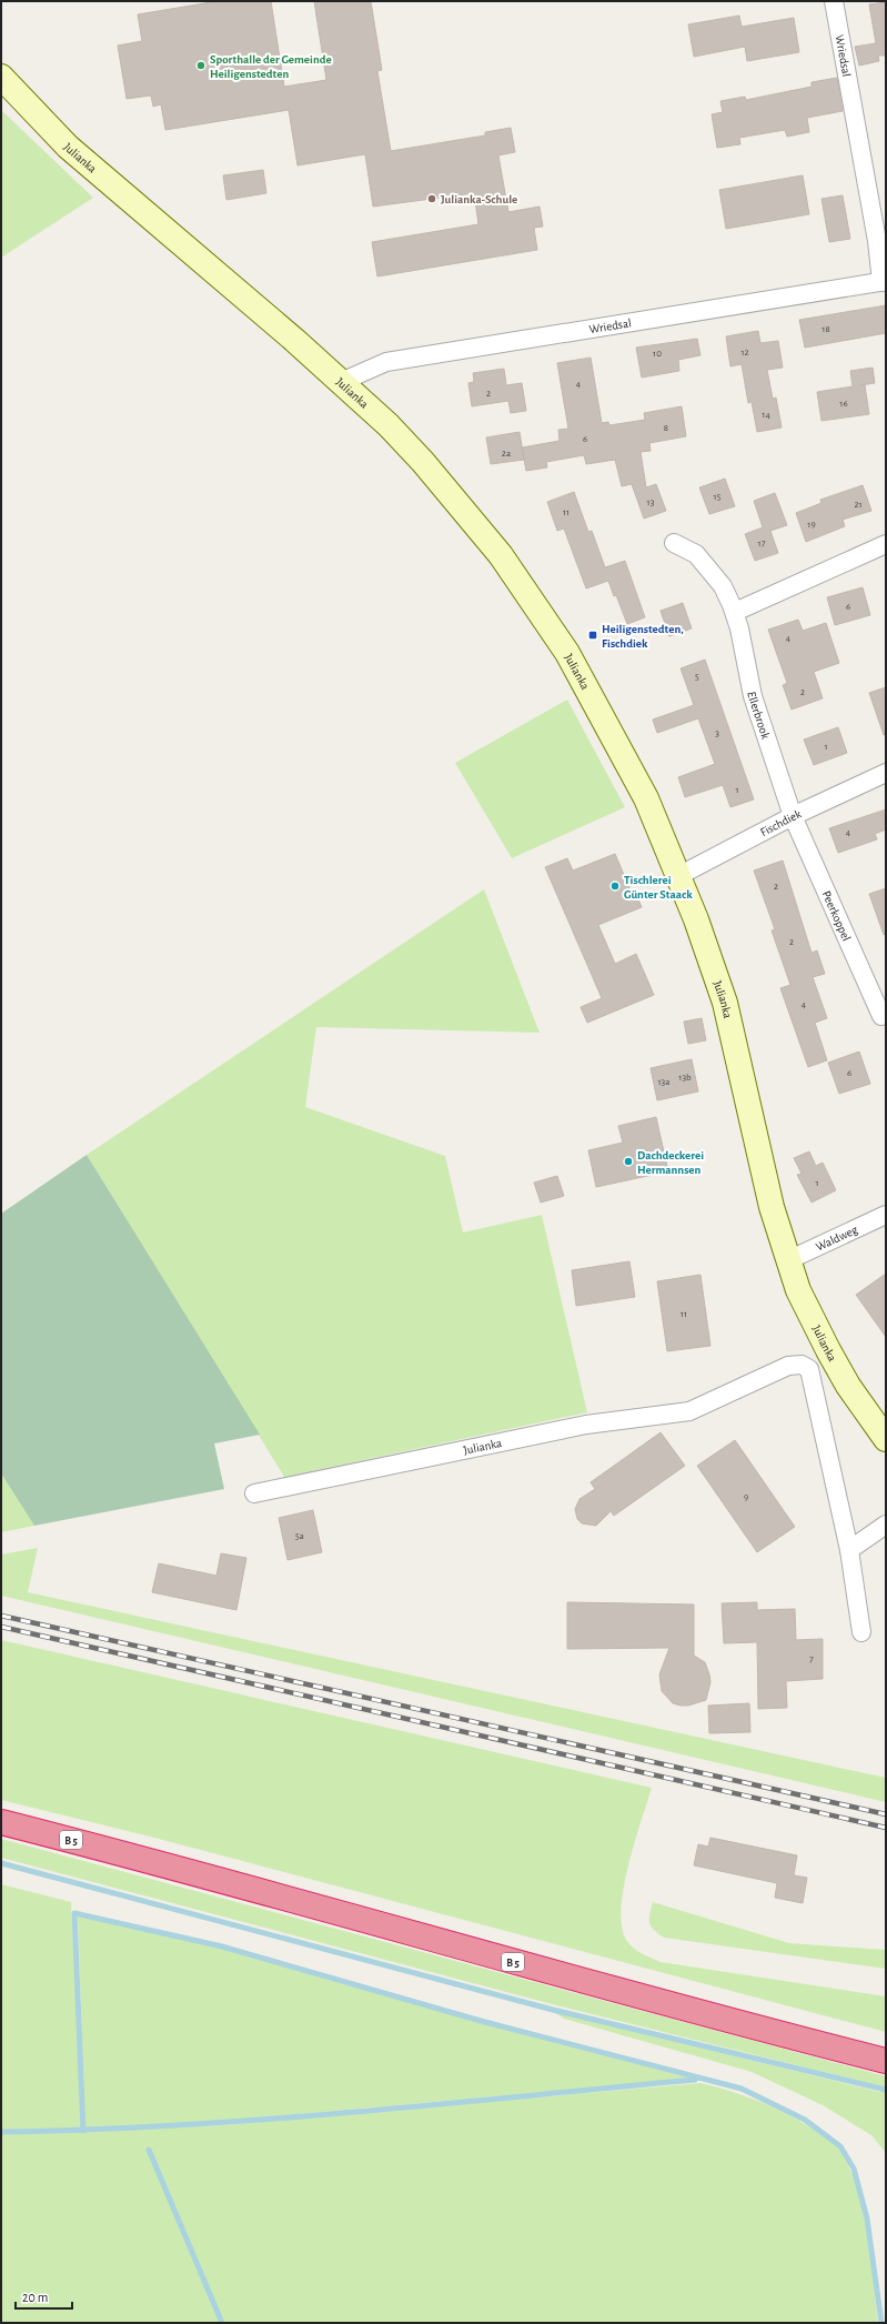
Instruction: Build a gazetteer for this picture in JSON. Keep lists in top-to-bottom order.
{
  "streets": {
    "highway": ["B 5"],
    "street": [
      "Wriedsal",
      "Julianka",
      "Ellerbrook",
      "Fischdiek",
      "Peerkoppel",
      "Waldweg"
    ]
  },
  "crossings": [
    ["Wriedsal", "Julianka"],
    ["Julianka", "Fischdiek"],
    ["Julianka", "Waldweg"],
    ["Ellerbrook", "Fischdiek"],
    ["Ellerbrook", "Peerkoppel"],
    ["Fischdiek", "Peerkoppel"]
  ],
  "places": {
    "other": [
      "Sporthalle der Gemeinde Heiligenstedten",
      "Julianka-Schule",
      "Tischlerei Günter Staack",
      "Dachdeckerei Hermannsen"
    ],
    "transit": ["Heiligenstedten, Fischdiek"]
  },
  "house_numbers": [
    "18",
    "12",
    "10",
    "4",
    "2",
    "16",
    "14",
    "8",
    "6",
    "2a",
    "15",
    "13",
    "21",
    "11",
    "19",
    "17",
    "6",
    "4",
    "5",
    "2",
    "3",
    "1",
    "1",
    "4",
    "2",
    "2",
    "4",
    "6",
    "13b",
    "13a",
    "1",
    "11",
    "9",
    "5a",
    "7"
  ],
  "scale_bar": "20 m"
}
